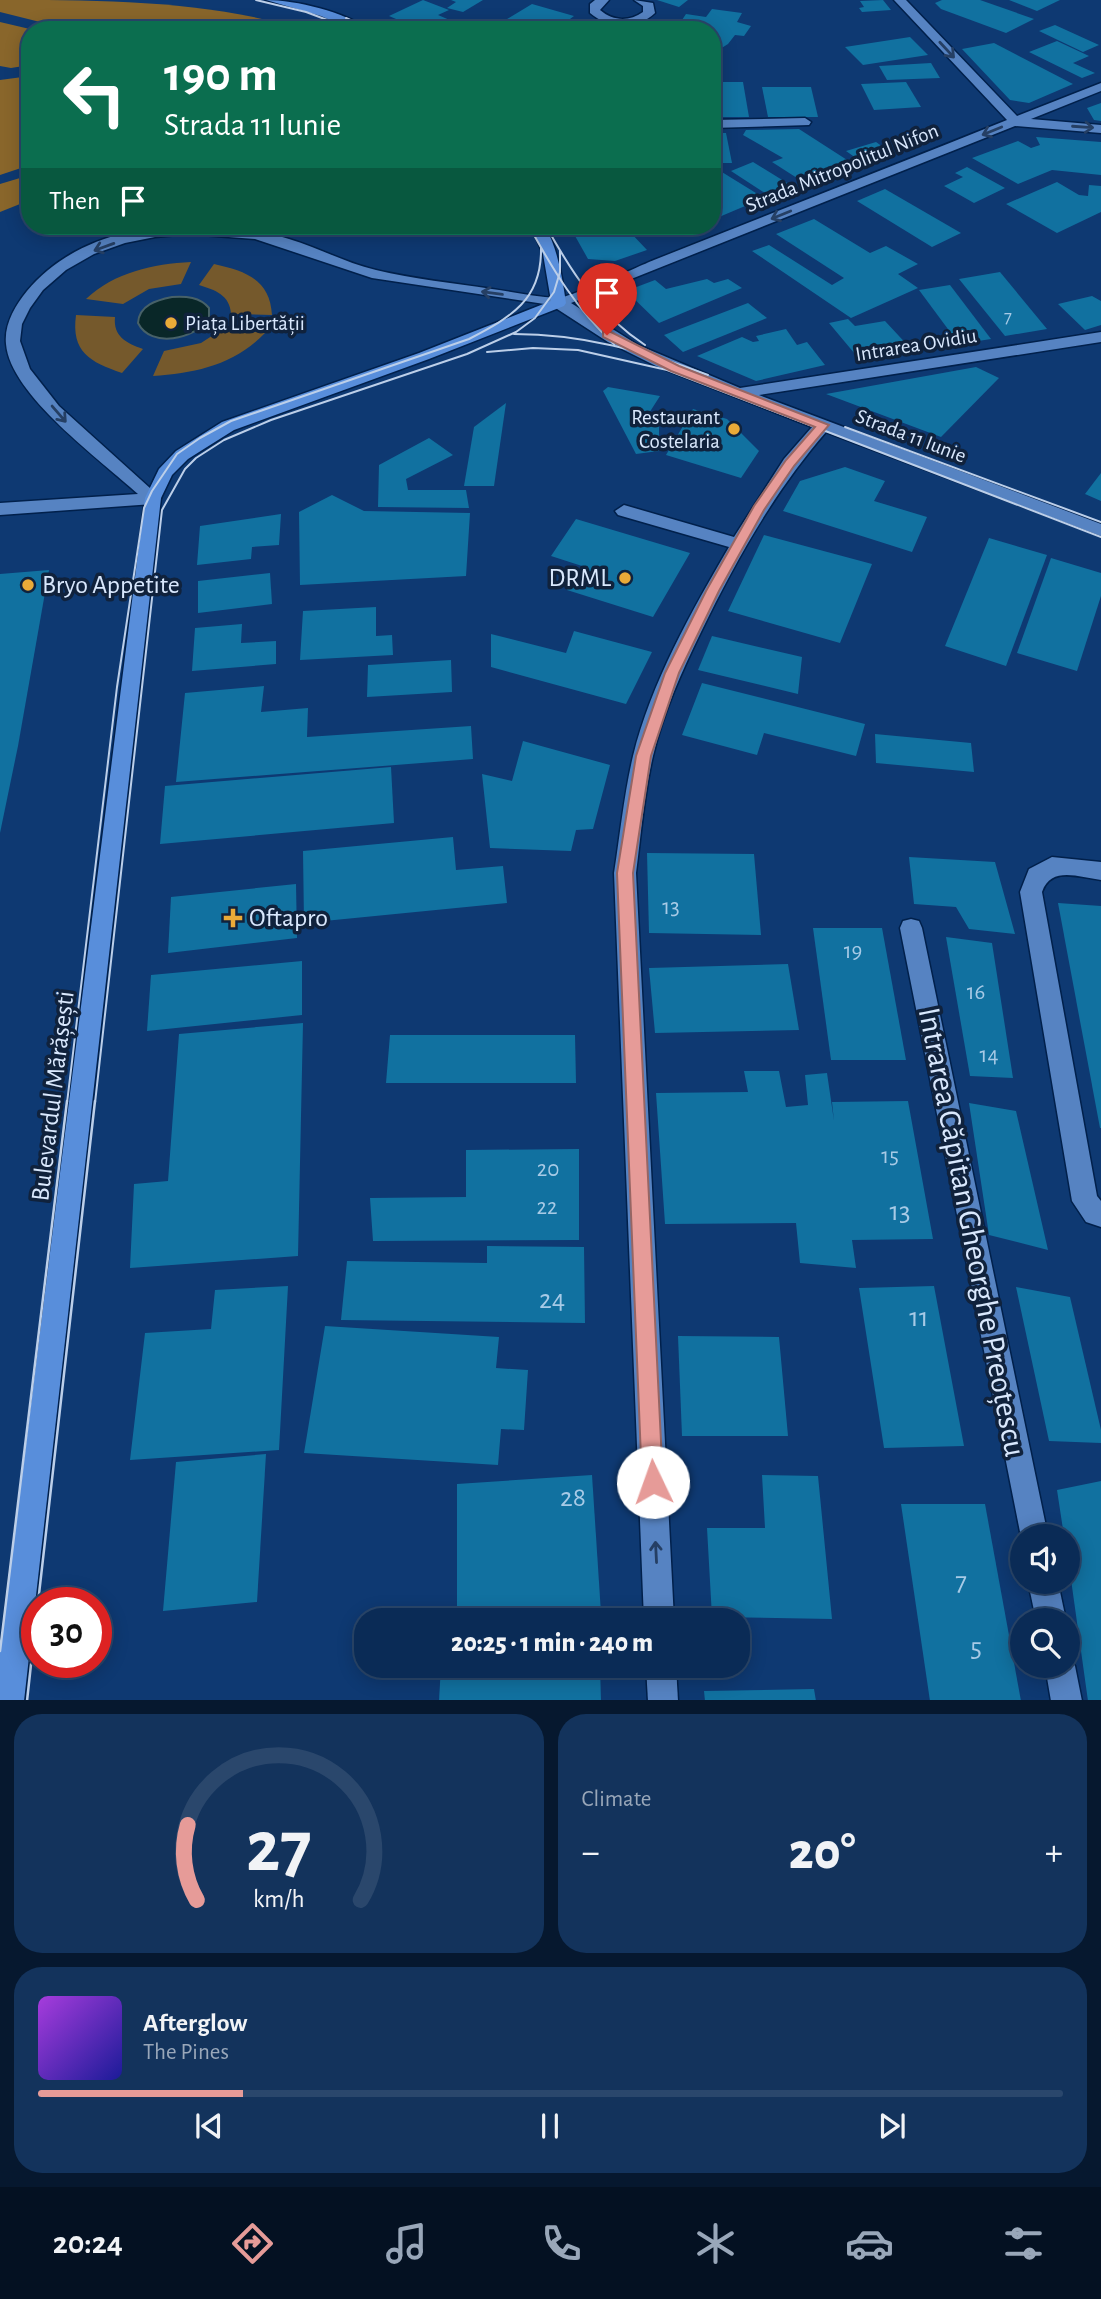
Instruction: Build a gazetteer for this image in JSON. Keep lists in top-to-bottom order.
{
  "streets": {
    "main road": ["Bulevardul Mărășești"],
    "street": [
      "Strada Mitropolitul Nifon",
      "Intrarea Ovidiu",
      "Strada 11 Iunie",
      "Intrarea Căpitan Gheorghe Preoțescu"
    ]
  },
  "crossings": [
    ["Strada Mitropolitul Nifon", "Strada 11 Iunie"],
    ["Intrarea Ovidiu", "Strada 11 Iunie"]
  ],
  "one_way": ["Strada Mitropolitul Nifon"],
  "places": {
    "other": [
      "Piața Libertății",
      "Restaurant Costelaria",
      "DRML",
      "Bryo Appetite"
    ],
    "health": ["Oftapro"]
  },
  "house_numbers": [
    "7",
    "13",
    "19",
    "16",
    "14",
    "15",
    "20",
    "22",
    "13",
    "24",
    "11",
    "28",
    "7",
    "5"
  ],
  "page": {
    "turn": ["190 m", "Strada 11 Iunie"],
    "then": "Then",
    "limit": "30",
    "trip": "20:25 · 1 min · 240 m",
    "tile": "Climate",
    "heat": ["−", "20°", "+"],
    "song": ["Afterglow", "The Pines"],
    "tabs": "20:24",
    "gauge": ["27", "km/h"]
  }
}
